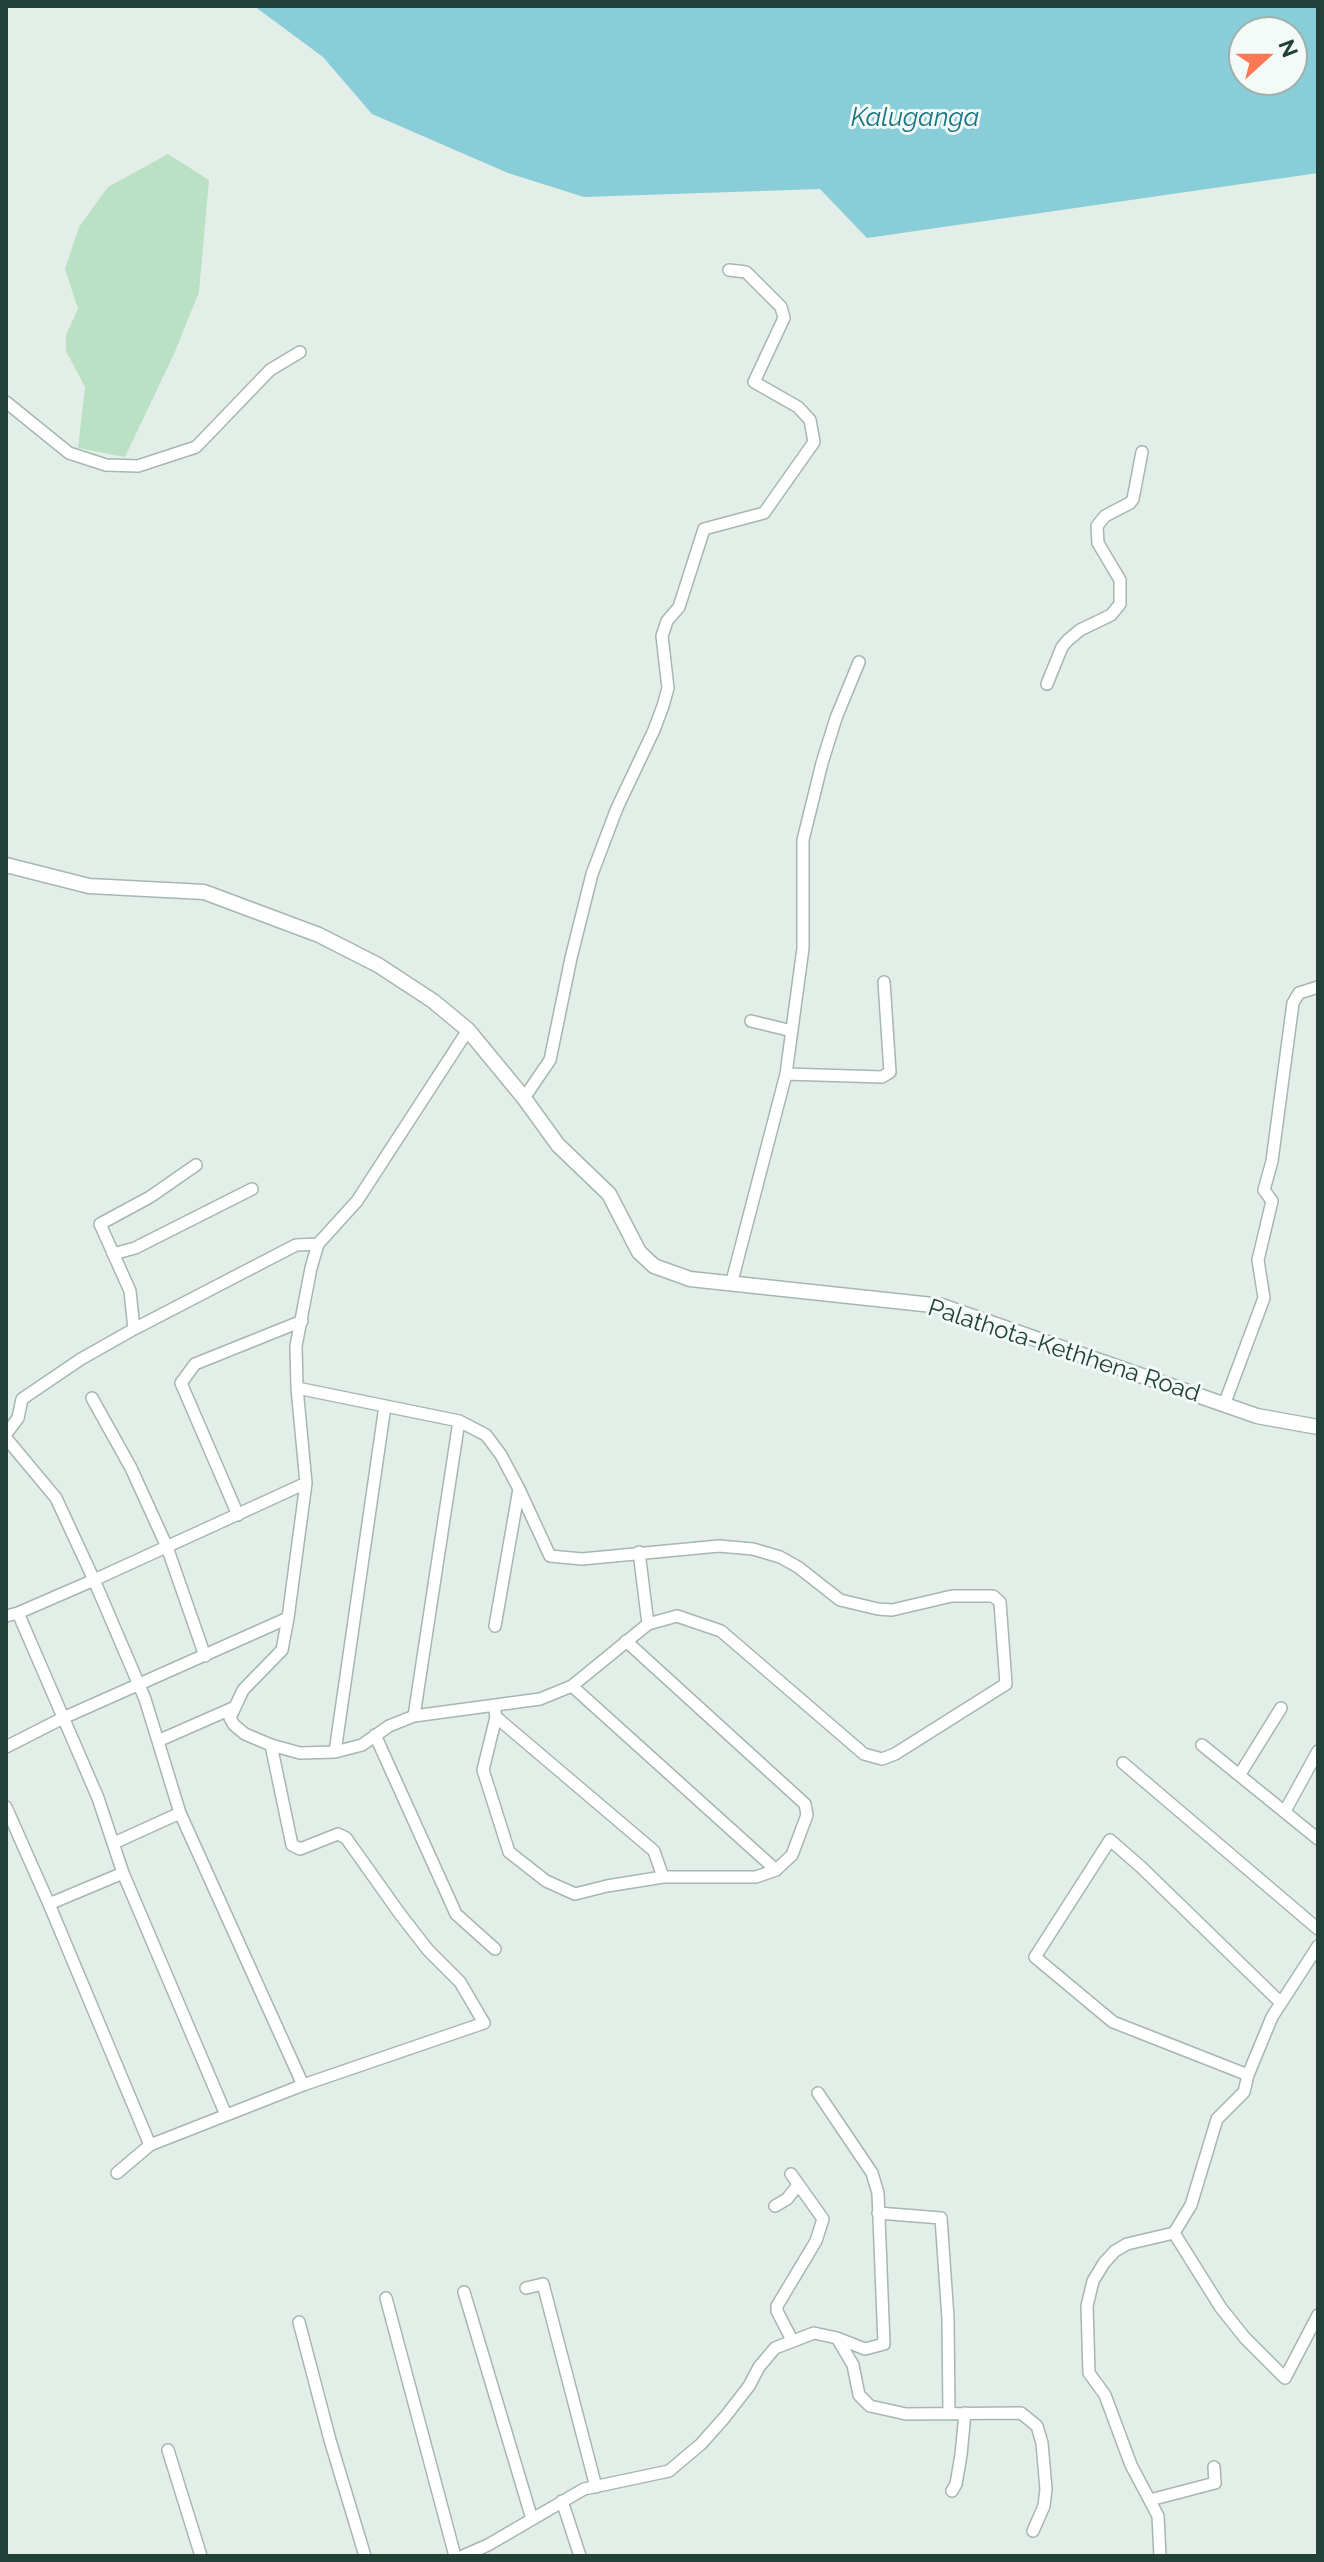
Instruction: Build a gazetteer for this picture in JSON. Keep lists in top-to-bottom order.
{
  "streets": {
    "street": ["Palathota-Kethhena Road"]
  },
  "water": ["Kaluganga"],
  "north": "right"
}
